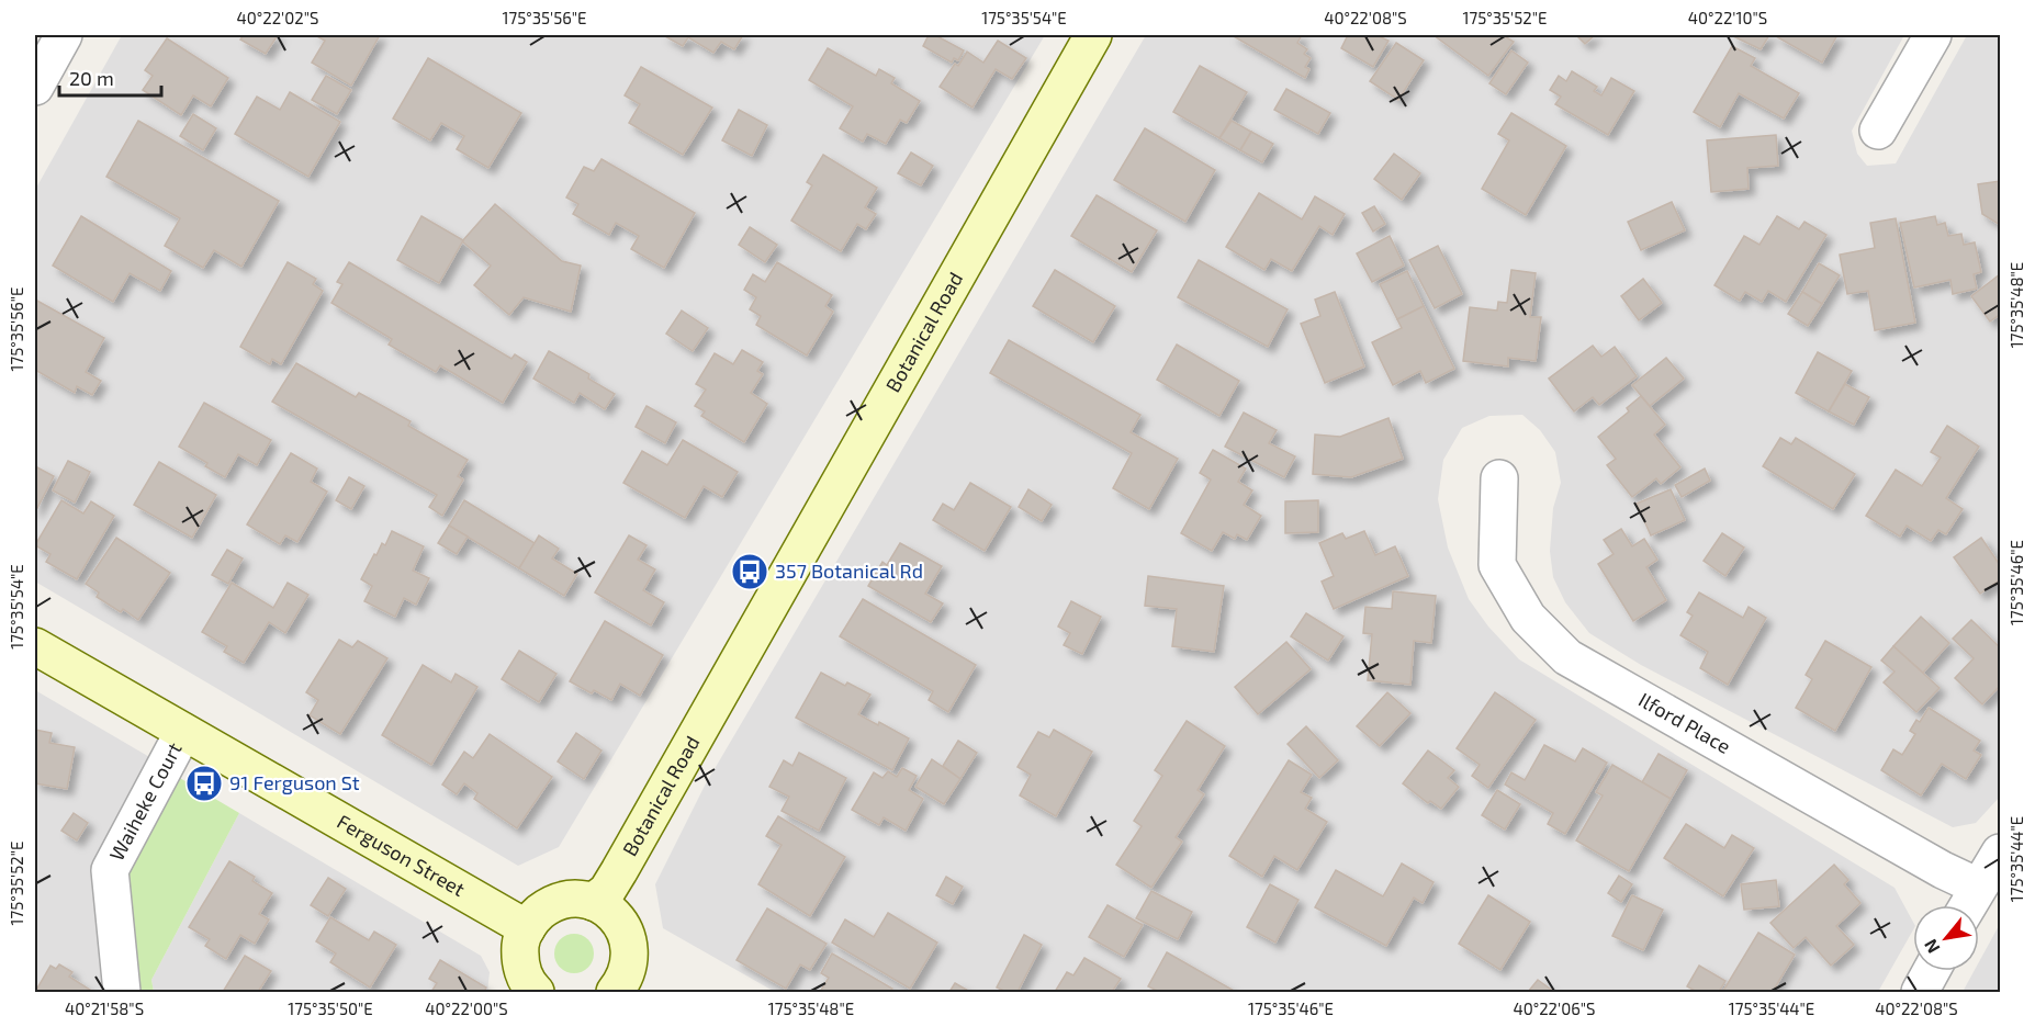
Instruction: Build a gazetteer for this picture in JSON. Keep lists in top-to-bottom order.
{
  "streets": {
    "main road": ["Botanical Road", "Ferguson Street"],
    "street": ["Ilford Place", "Waiheke Court"]
  },
  "crossings": [
    ["Waiheke Court", "Ferguson Street"]
  ],
  "places": {
    "bus stop": ["357 Botanical Rd", "91 Ferguson St"]
  },
  "scale_bar": "20 m",
  "north": "bottom left",
  "coordinates": [
    "40°22'02\"S",
    "175°35'56\"E",
    "175°35'54\"E",
    "40°22'08\"S",
    "175°35'52\"E",
    "40°22'10\"S",
    "175°35'48\"E",
    "175°35'46\"E",
    "175°35'44\"E",
    "40°21'58\"S",
    "175°35'50\"E",
    "40°22'00\"S",
    "40°22'06\"S"
  ]
}
